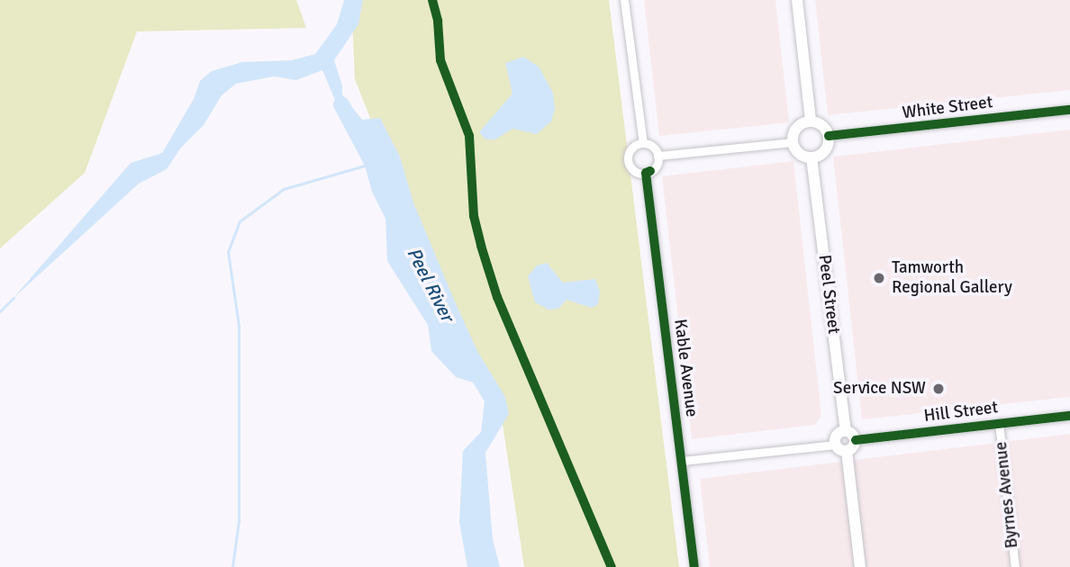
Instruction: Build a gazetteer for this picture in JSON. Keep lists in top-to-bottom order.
{
  "streets": {
    "main road": ["Peel Street"],
    "street": [
      "White Street",
      "Kable Avenue",
      "Hill Street",
      "Byrnes Avenue"
    ]
  },
  "crossings": [
    ["White Street", "Peel Street"],
    ["Peel Street", "Hill Street"],
    ["Hill Street", "Byrnes Avenue"]
  ],
  "water": ["Peel River"],
  "places": ["Tamworth Regional Gallery", "Service NSW"]
}
